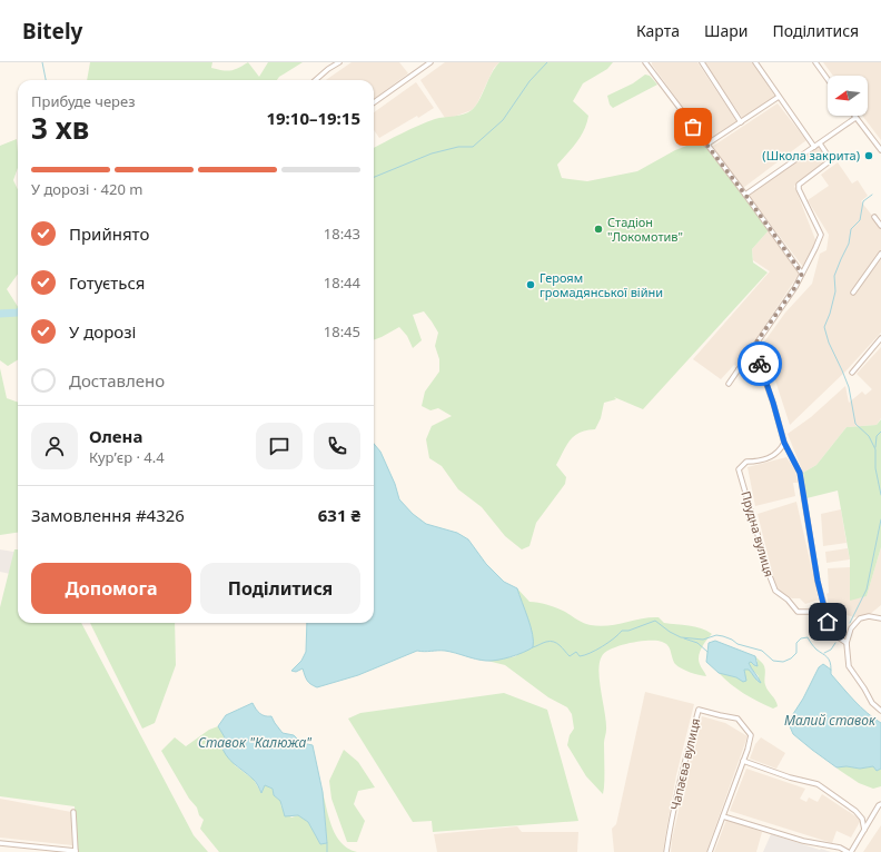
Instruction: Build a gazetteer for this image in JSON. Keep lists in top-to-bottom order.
{
  "streets": {
    "street": ["Прудна вулиця", "Чапаєва вулиця"]
  },
  "water": ["Малий ставок", "Ставок \"Калюжа\""],
  "places": ["(Школа закрита)", "Стадіон \"Локомотив\"", "Героям громадянської війни"],
  "north": "left",
  "page": {
    "header": "Bitely",
    "nav": ["Карта", "Шари", "Поділитися"],
    "heading": ["3 хв", "Прибуде через", "19:10–19:15"],
    "panel": [
      "Олена",
      "Кур’єр · 4.4",
      "Замовлення #4326",
      "631 ₴"
    ],
    "bar": "У дорозі · 420 m",
    "list": [
      ["Прийнято", "18:43"],
      ["Готується", "18:44"],
      ["У дорозі", "18:45"],
      "Доставлено"
    ],
    "buttons": ["Допомога", "Поділитися"]
  }
}
